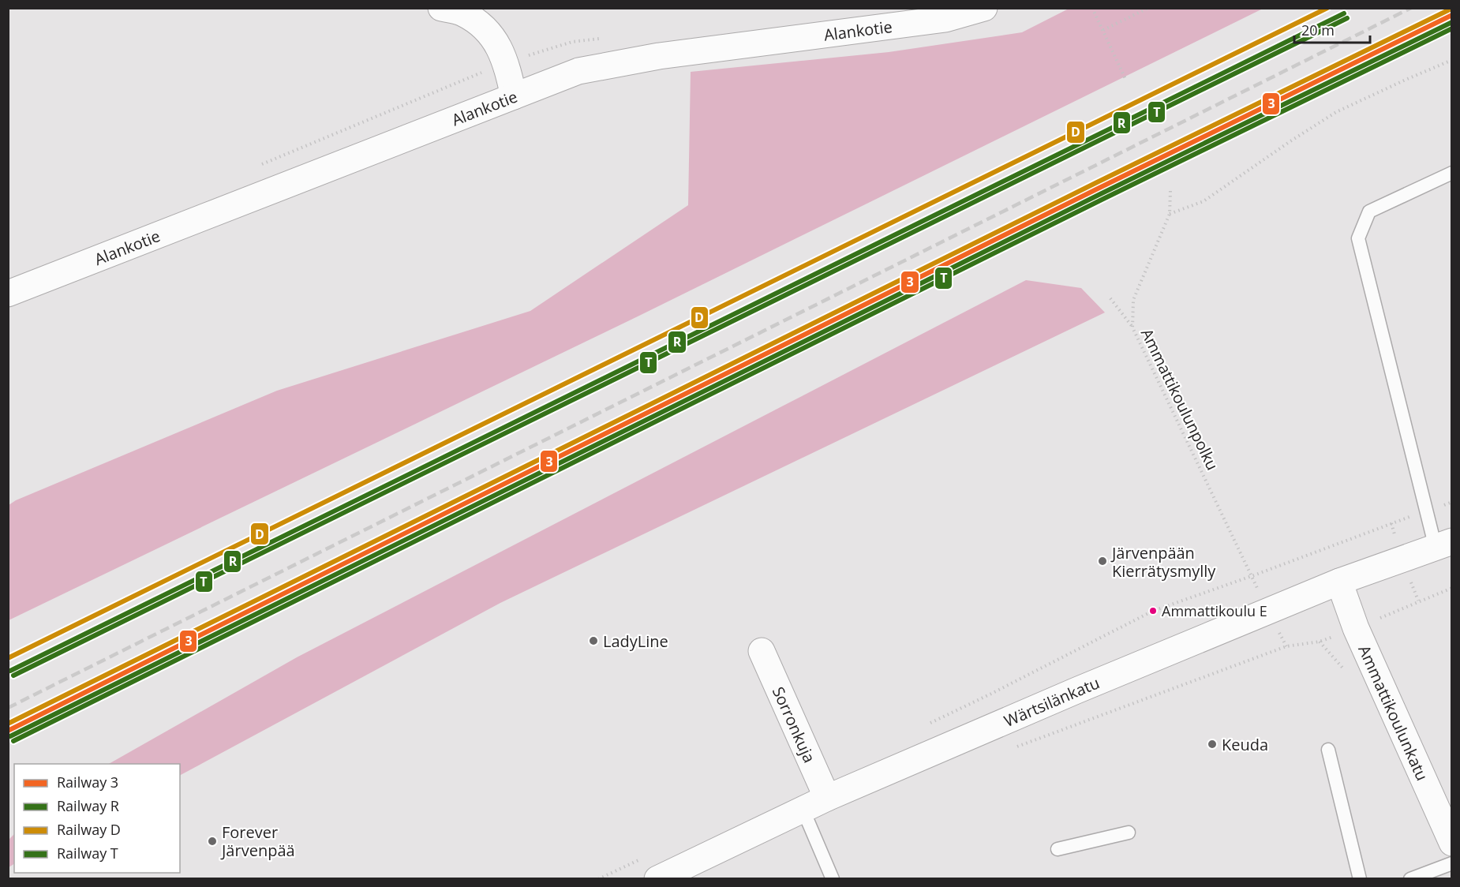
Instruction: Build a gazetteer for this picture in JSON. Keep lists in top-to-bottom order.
{
  "streets": {
    "street": [
      "Alankotie",
      "Wärtsilänkatu",
      "Ammattikoulunkatu",
      "Sorronkuja"
    ],
    "path": ["Ammattikoulunpolku"]
  },
  "crossings": [
    ["Ammattikoulunpolku", "Wärtsilänkatu"],
    ["Wärtsilänkatu", "Ammattikoulunkatu"],
    ["Wärtsilänkatu", "Sorronkuja"]
  ],
  "places": [
    "Järvenpään Kierrätysmylly",
    "Ammattikoulu E",
    "LadyLine",
    "Keuda",
    "Forever Järvenpää"
  ],
  "lines": [
    "rail line D",
    "rail line R",
    "rail line 3",
    "rail line T"
  ],
  "legend": [
    "Railway 3",
    "Railway R",
    "Railway D",
    "Railway T"
  ],
  "scale_bar": "20 m"
}
